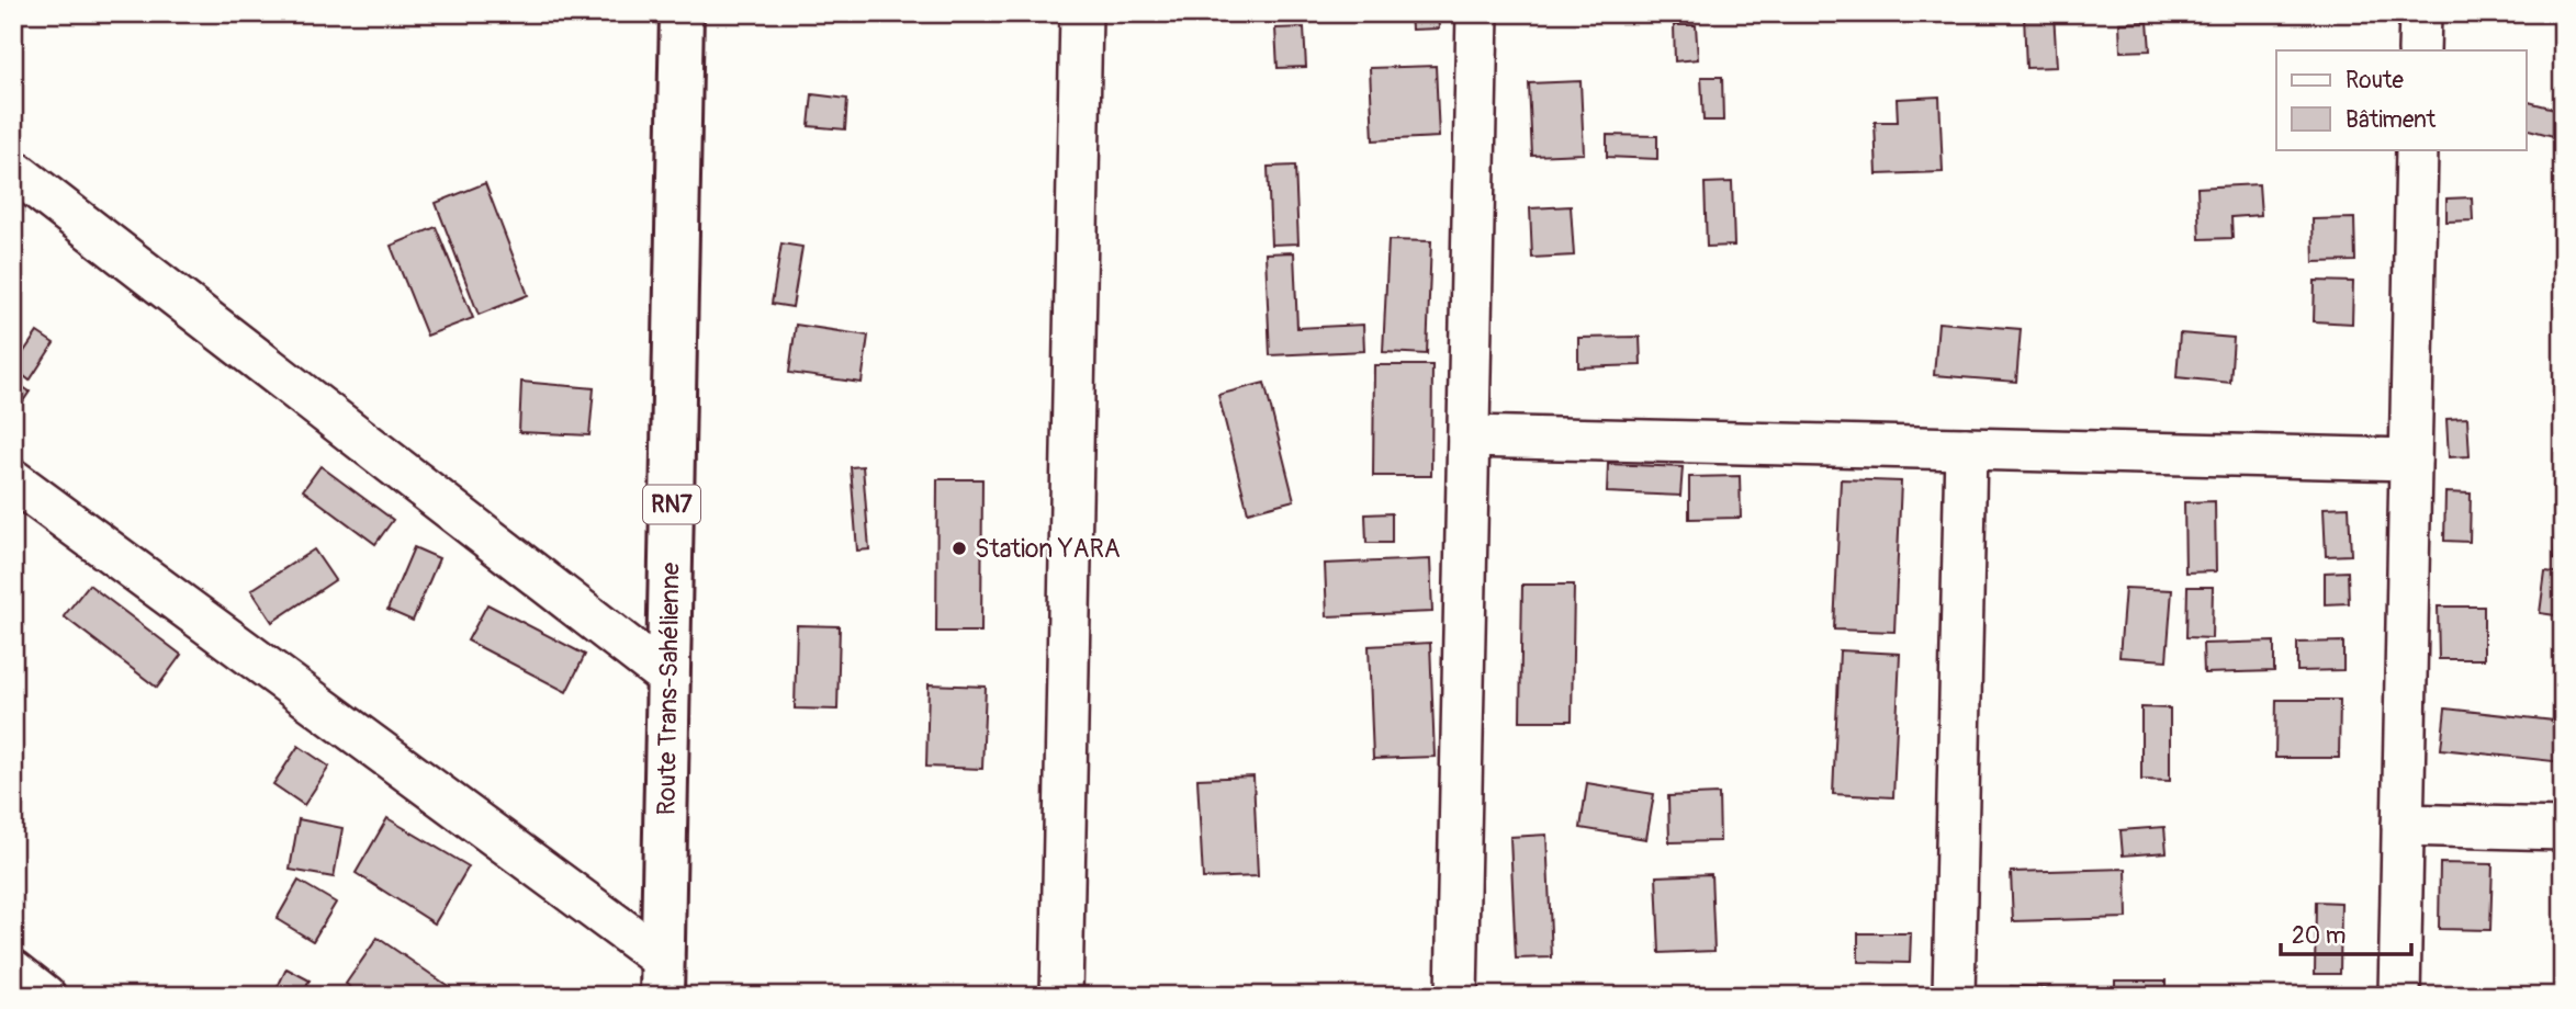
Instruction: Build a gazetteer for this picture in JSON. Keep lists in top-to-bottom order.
{
  "streets": {
    "highway": ["RN7", "Route Trans-Sahélienne"]
  },
  "places": ["Station YARA"],
  "legend": ["Route", "Bâtiment"],
  "scale_bar": "20 m"
}
